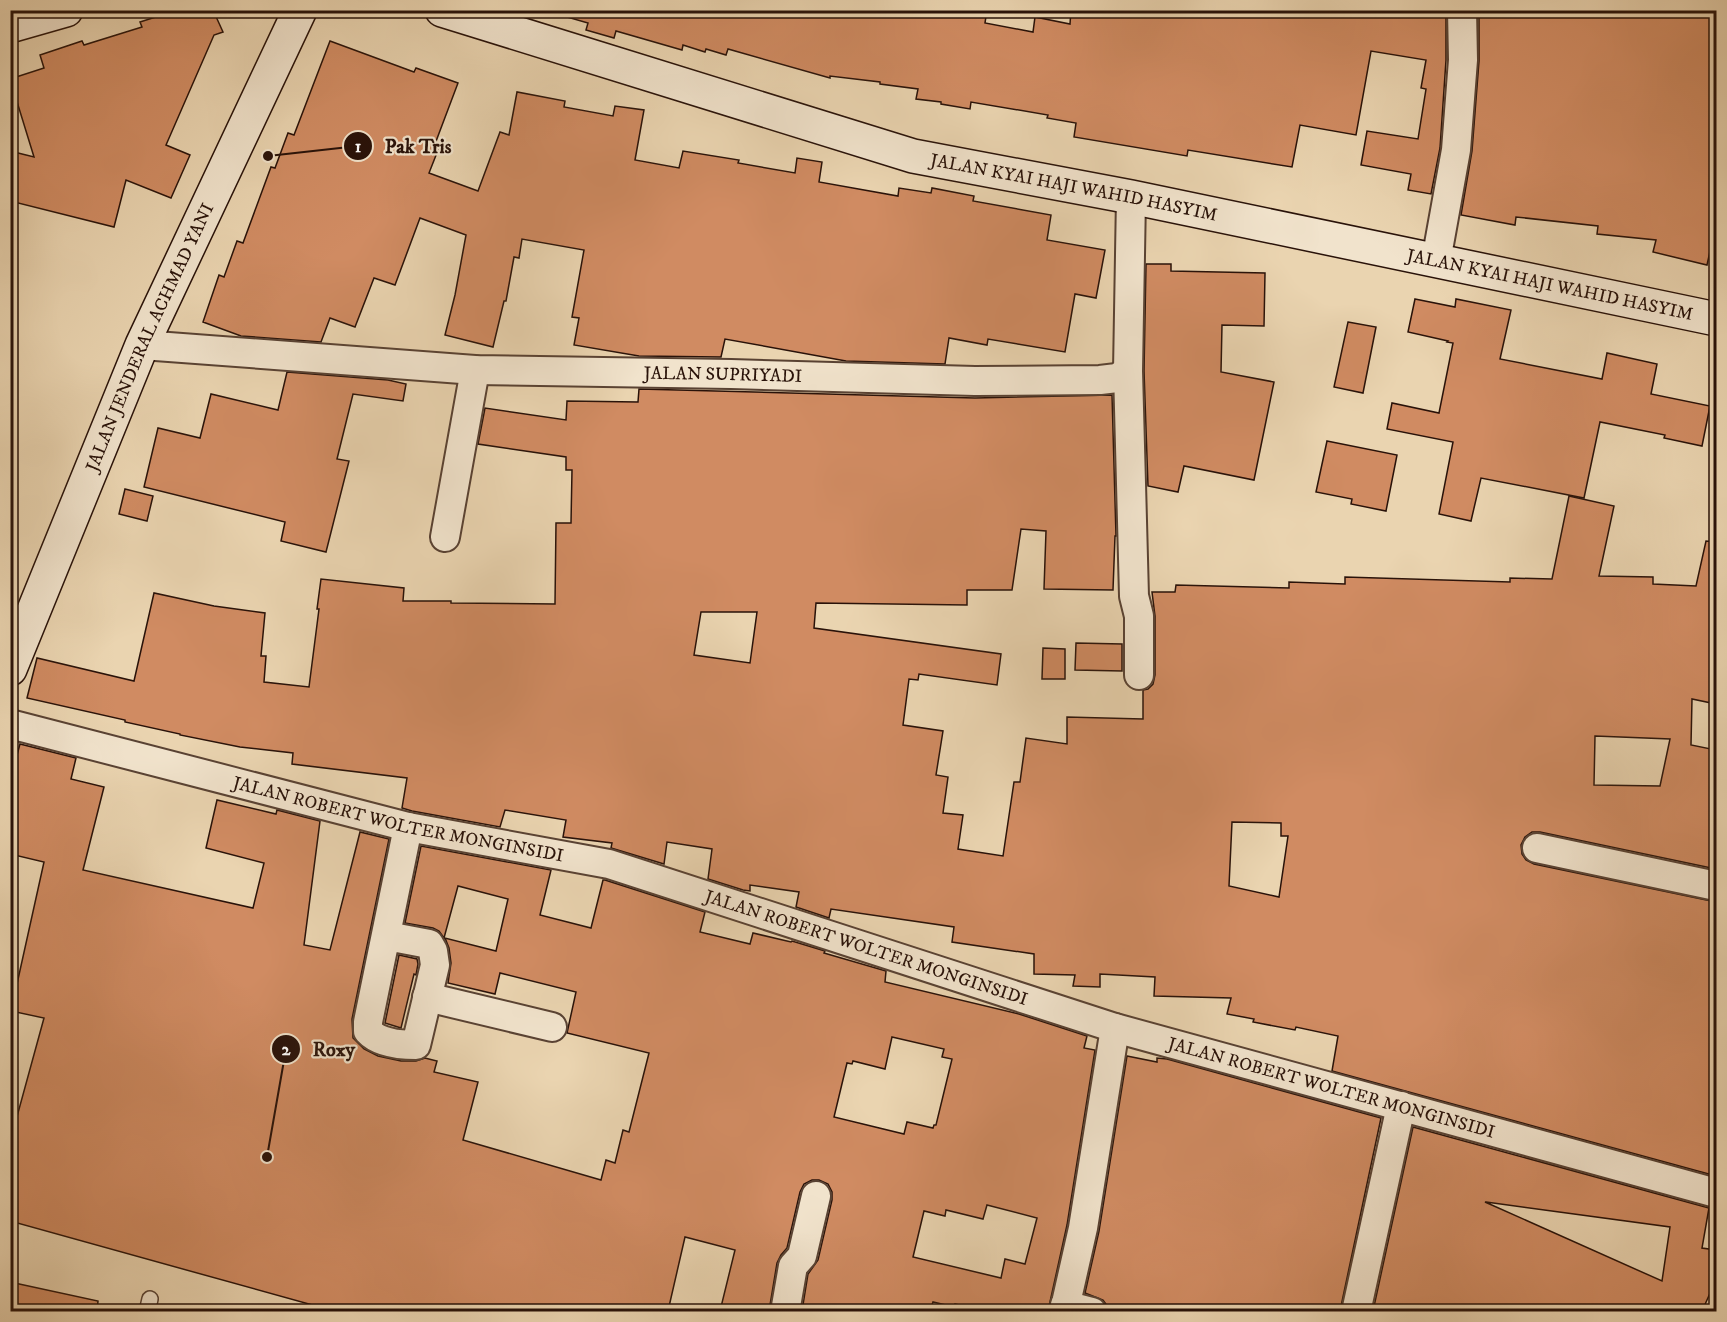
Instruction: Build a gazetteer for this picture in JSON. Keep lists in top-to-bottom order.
{
  "streets": {
    "main road": ["JALAN KYAI HAJI WAHID HASYIM", "JALAN JENDERAL ACHMAD YANI"],
    "street": ["JALAN SUPRIYADI", "JALAN ROBERT WOLTER MONGINSIDI"]
  },
  "crossings": [
    ["JALAN JENDERAL ACHMAD YANI", "JALAN SUPRIYADI"]
  ],
  "places": ["Pak Tris", "Roxy"]
}
